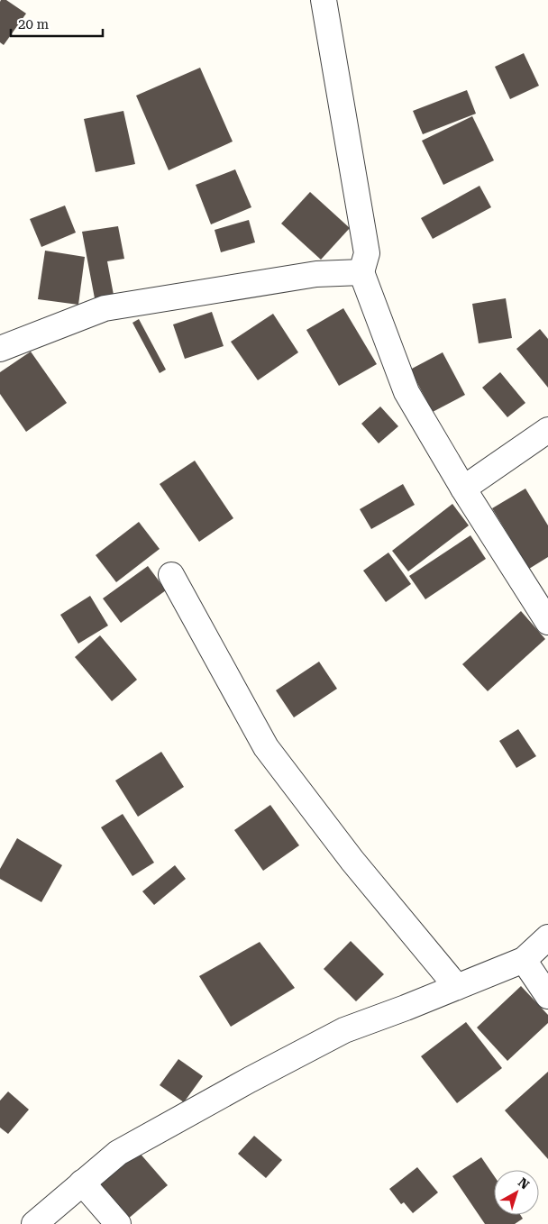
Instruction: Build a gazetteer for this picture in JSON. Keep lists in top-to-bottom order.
{
  "scale_bar": "20 m",
  "north": "top right"
}
